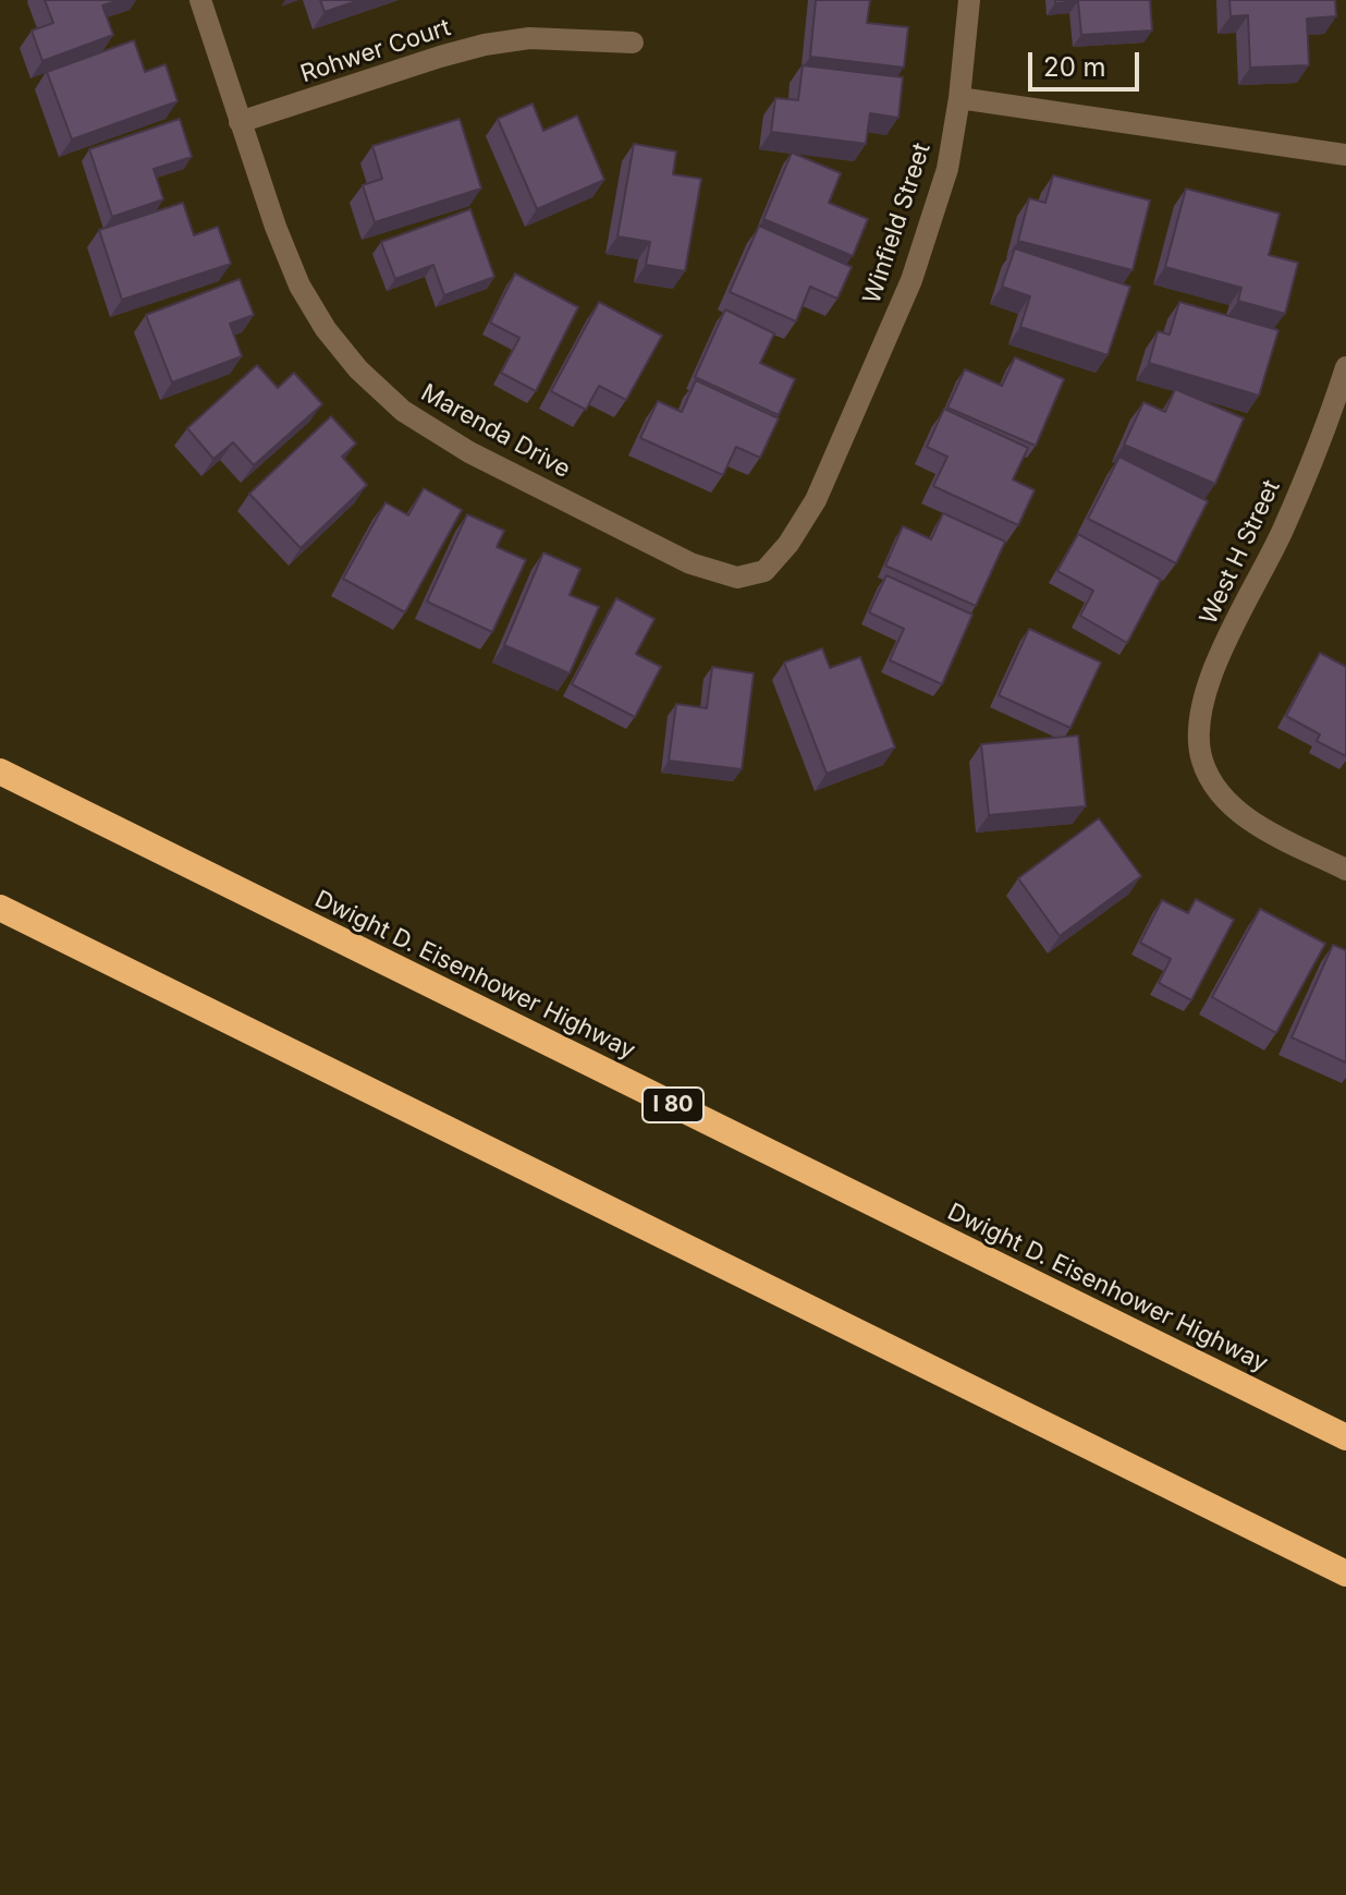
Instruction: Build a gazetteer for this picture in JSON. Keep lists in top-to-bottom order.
{
  "streets": {
    "highway": ["Dwight D. Eisenhower Highway", "I 80"],
    "street": [
      "Rohwer Court",
      "Winfield Street",
      "Marenda Drive",
      "West H Street"
    ]
  },
  "crossings": [
    ["Rohwer Court", "Marenda Drive"],
    ["Winfield Street", "Marenda Drive"]
  ],
  "scale_bar": "20 m"
}
